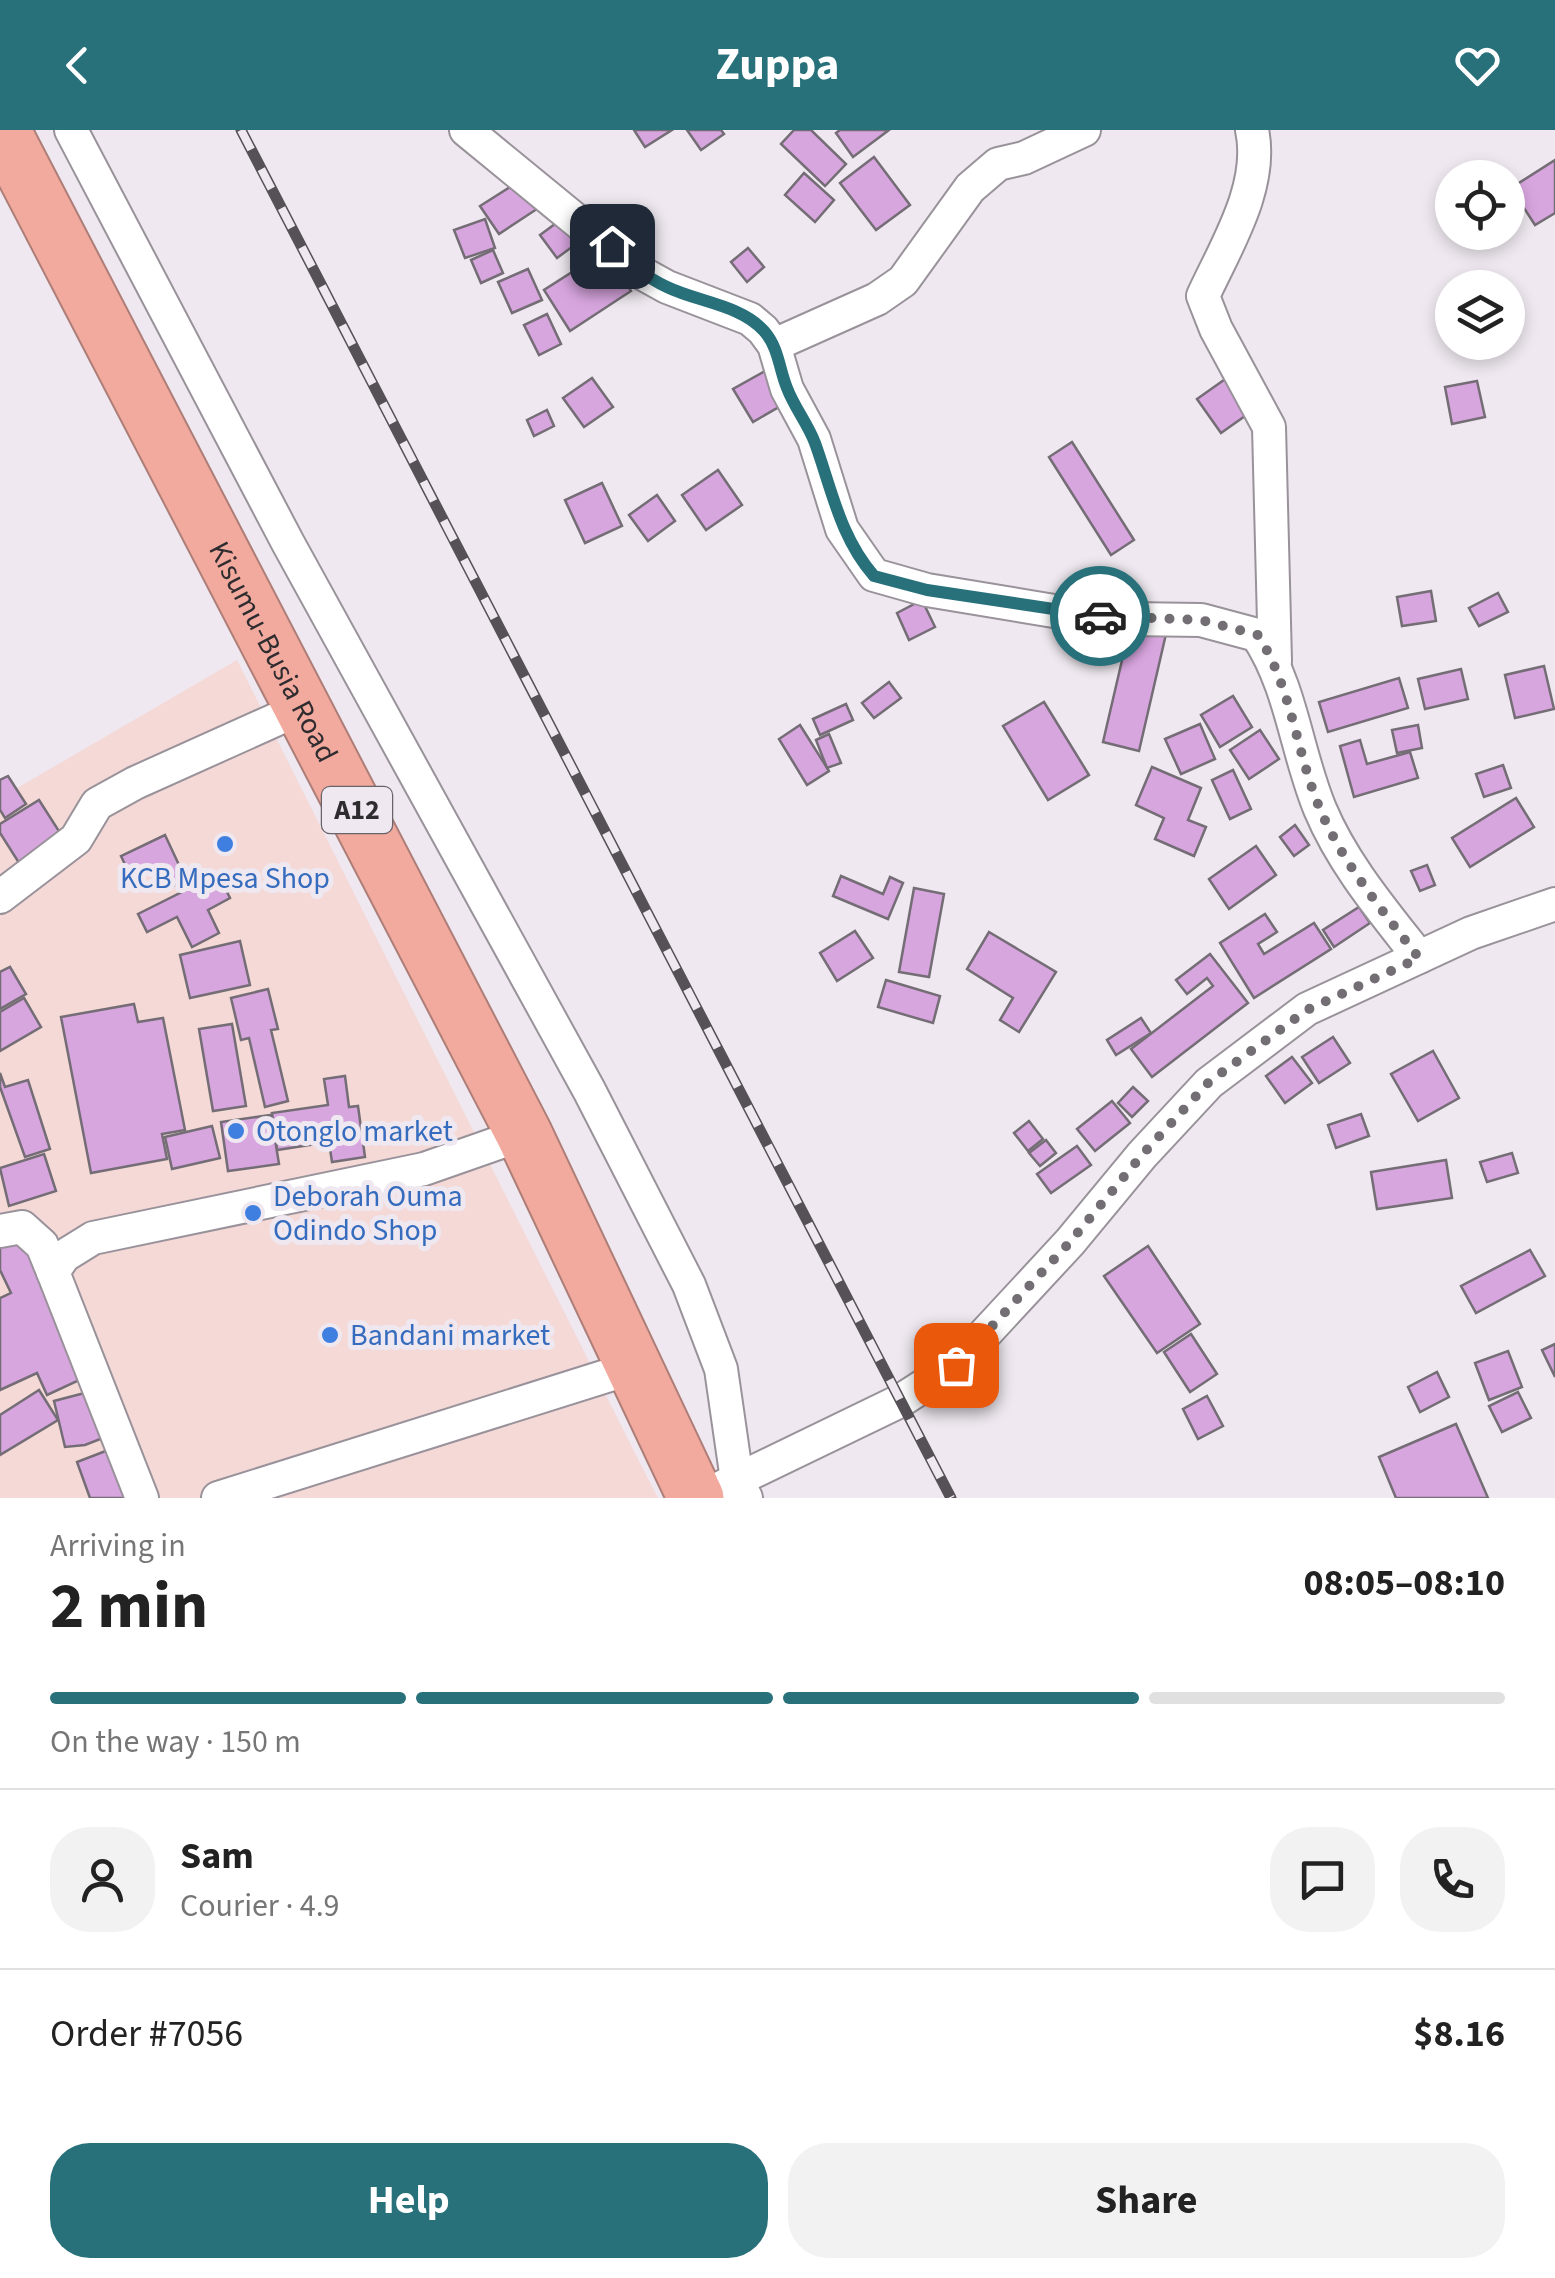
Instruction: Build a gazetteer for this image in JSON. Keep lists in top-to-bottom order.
{
  "streets": {
    "highway": ["Kisumu-Busia Road", "A12"]
  },
  "places": [
    "KCB Mpesa Shop",
    "Otonglo market",
    "Deborah Ouma Odindo Shop",
    "Bandani market"
  ],
  "page": {
    "header": "Zuppa",
    "heading": ["2 min", "Arriving in", "08:05–08:10"],
    "panel": [
      "Sam",
      "Courier · 4.9",
      "Order #7056",
      "$8.16"
    ],
    "bar": "On the way · 150 m",
    "buttons": ["Help", "Share"]
  }
}
